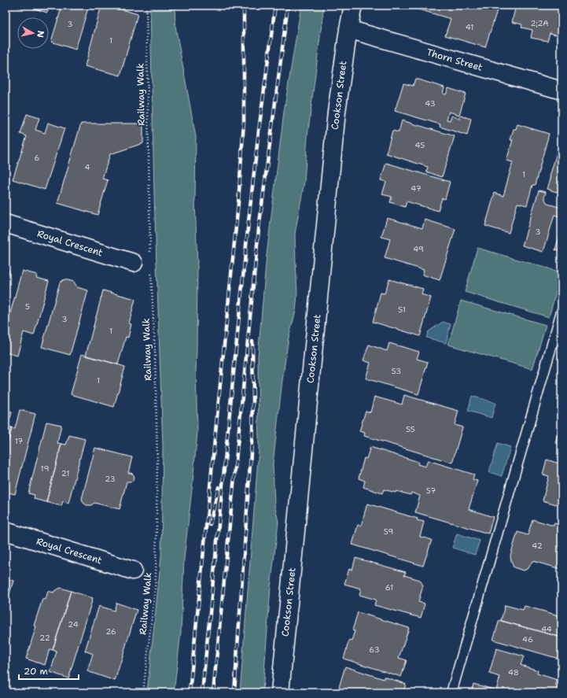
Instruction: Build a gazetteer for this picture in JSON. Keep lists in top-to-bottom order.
{
  "streets": {
    "street": ["Thorn Street", "Cookson Street", "Royal Crescent"],
    "path": ["Railway Walk"]
  },
  "crossings": [
    ["Thorn Street", "Cookson Street"]
  ],
  "house_numbers": [
    "2;2A",
    "3",
    "41",
    "1",
    "43",
    "45",
    "6",
    "4",
    "1",
    "47",
    "3",
    "49",
    "5",
    "51",
    "3",
    "1",
    "53",
    "1",
    "55",
    "17",
    "19",
    "21",
    "23",
    "57",
    "59",
    "42",
    "61",
    "24",
    "44",
    "26",
    "22",
    "46",
    "63",
    "48"
  ],
  "scale_bar": "20 m",
  "north": "right"
}
